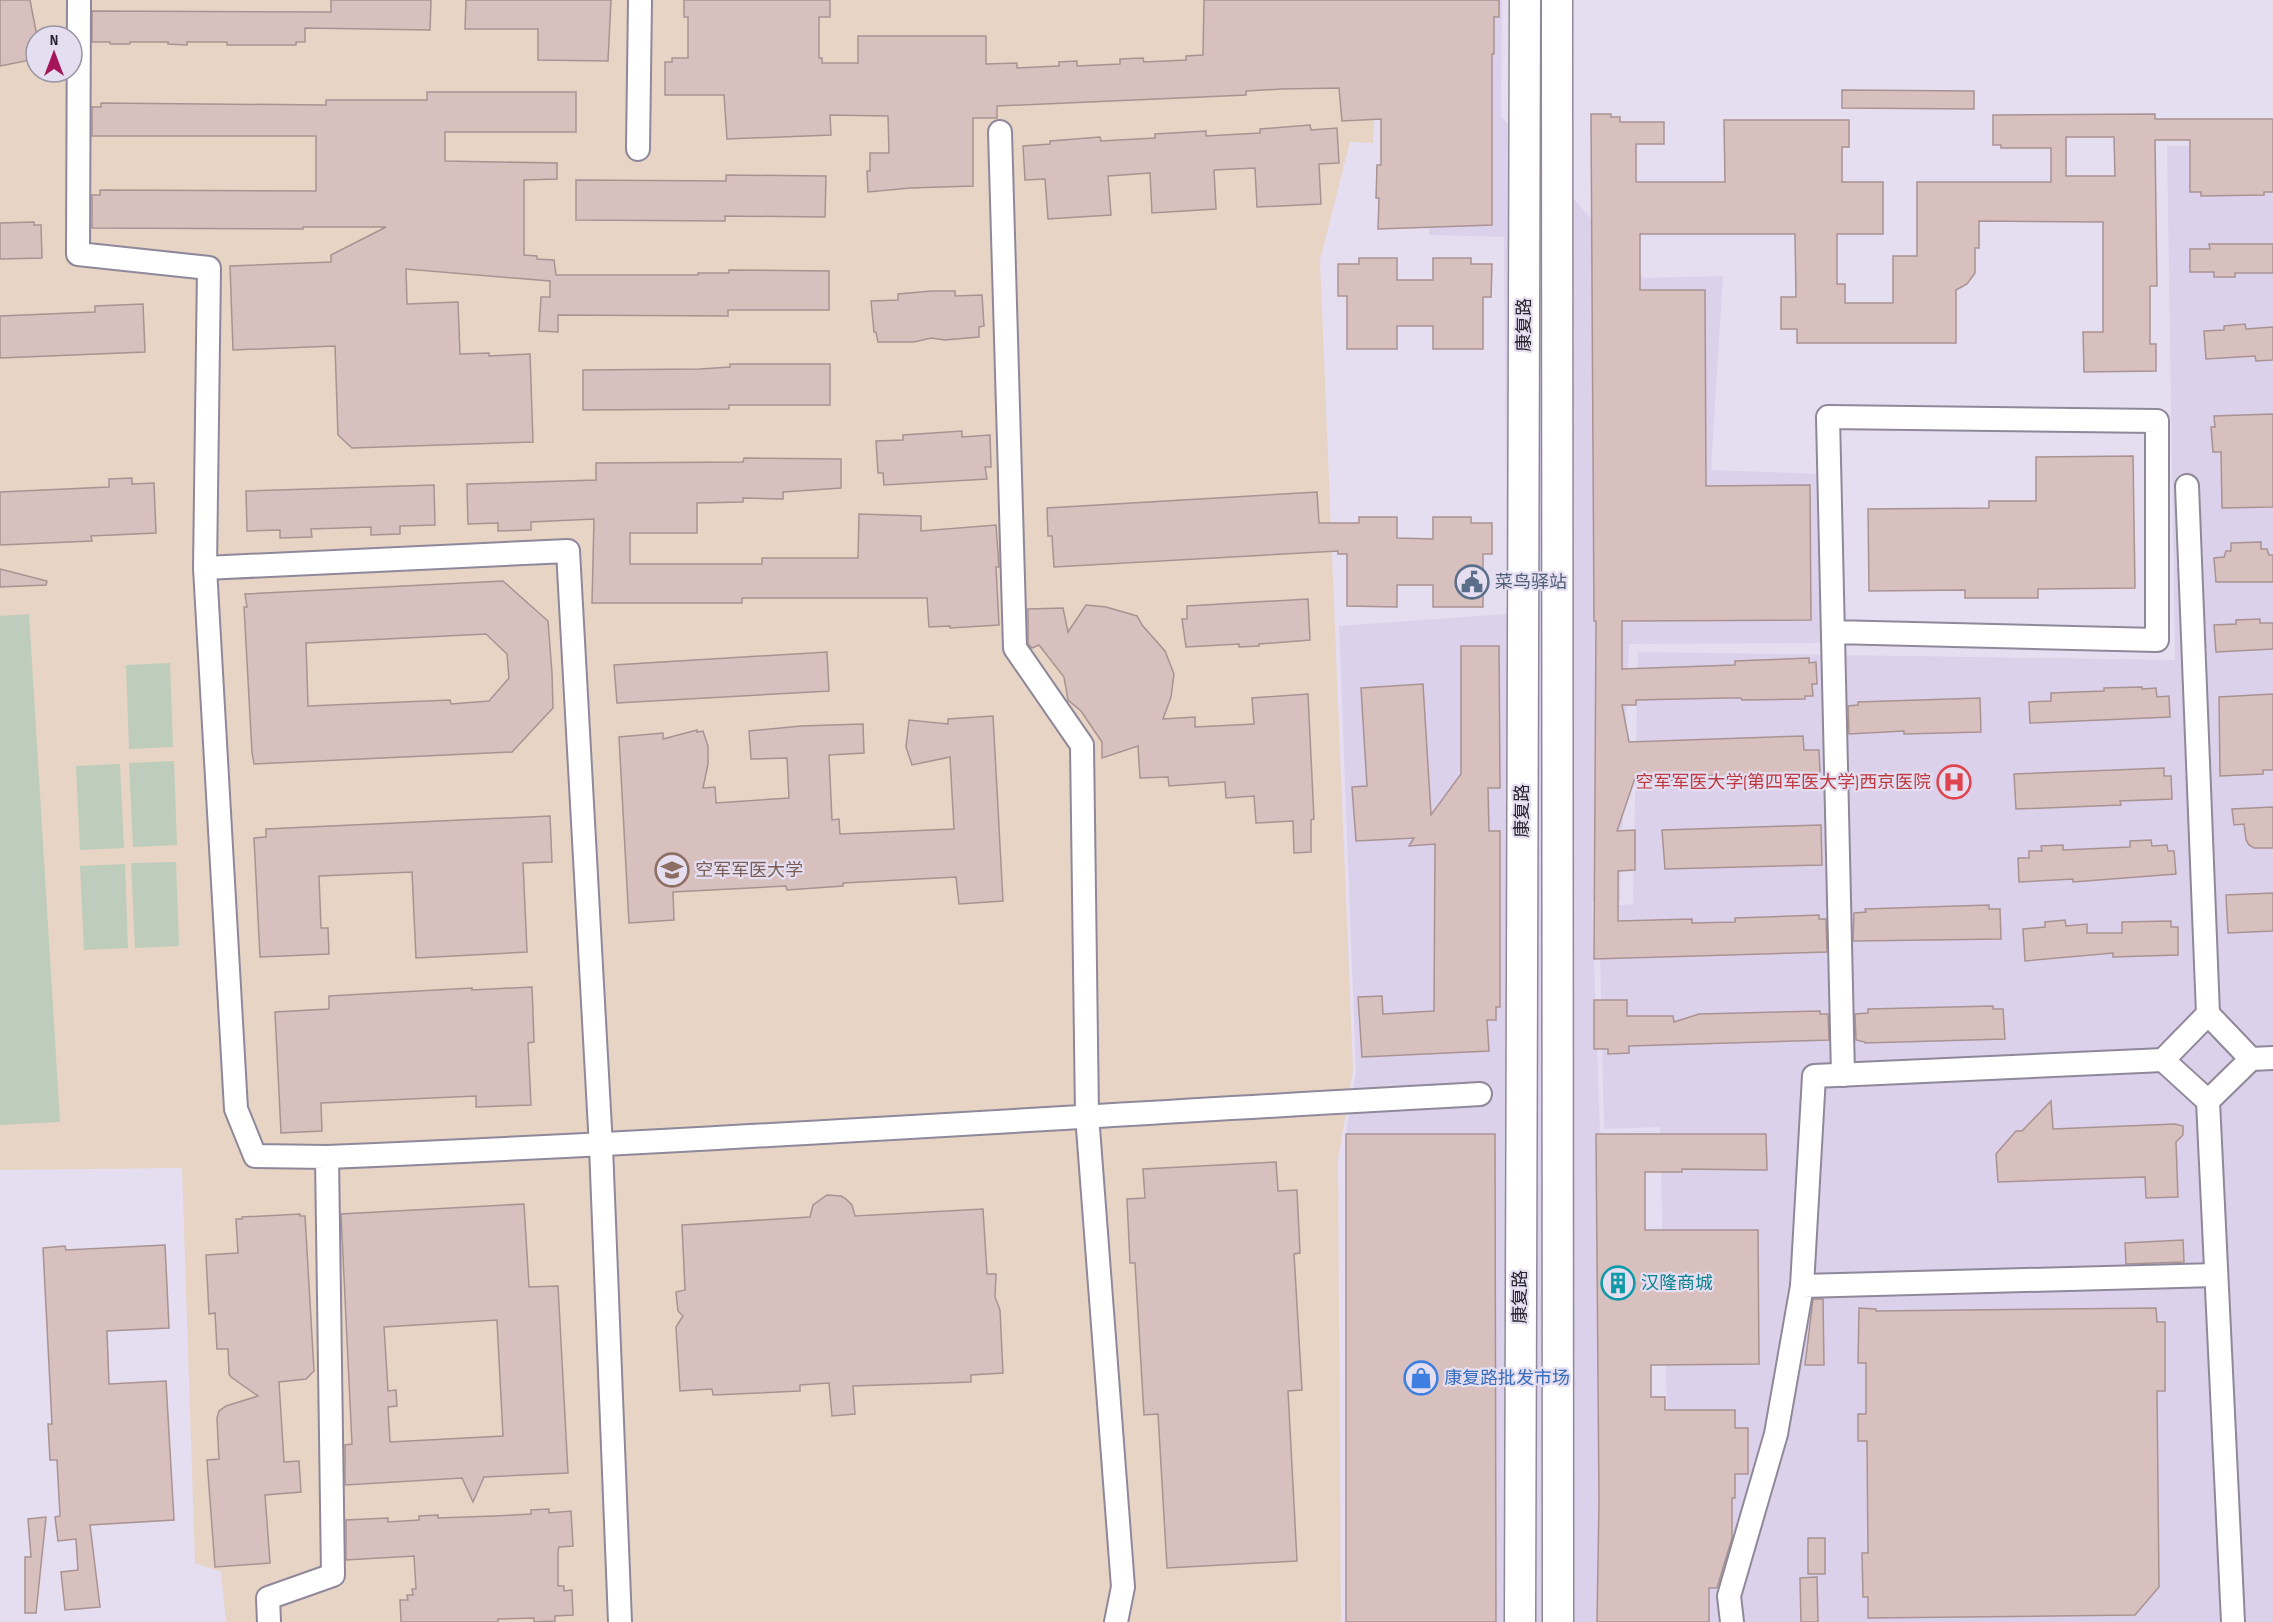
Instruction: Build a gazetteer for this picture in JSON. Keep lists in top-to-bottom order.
{
  "streets": {
    "main road": ["康复路"]
  },
  "places": {
    "public building": ["菜鸟驿站"],
    "hospital": ["空军军医大学(第四军医大学)西京医院"],
    "school or university": ["空军军医大学"],
    "building": ["汉隆商城"],
    "shop": ["康复路批发市场"]
  },
  "north": "top"
}
